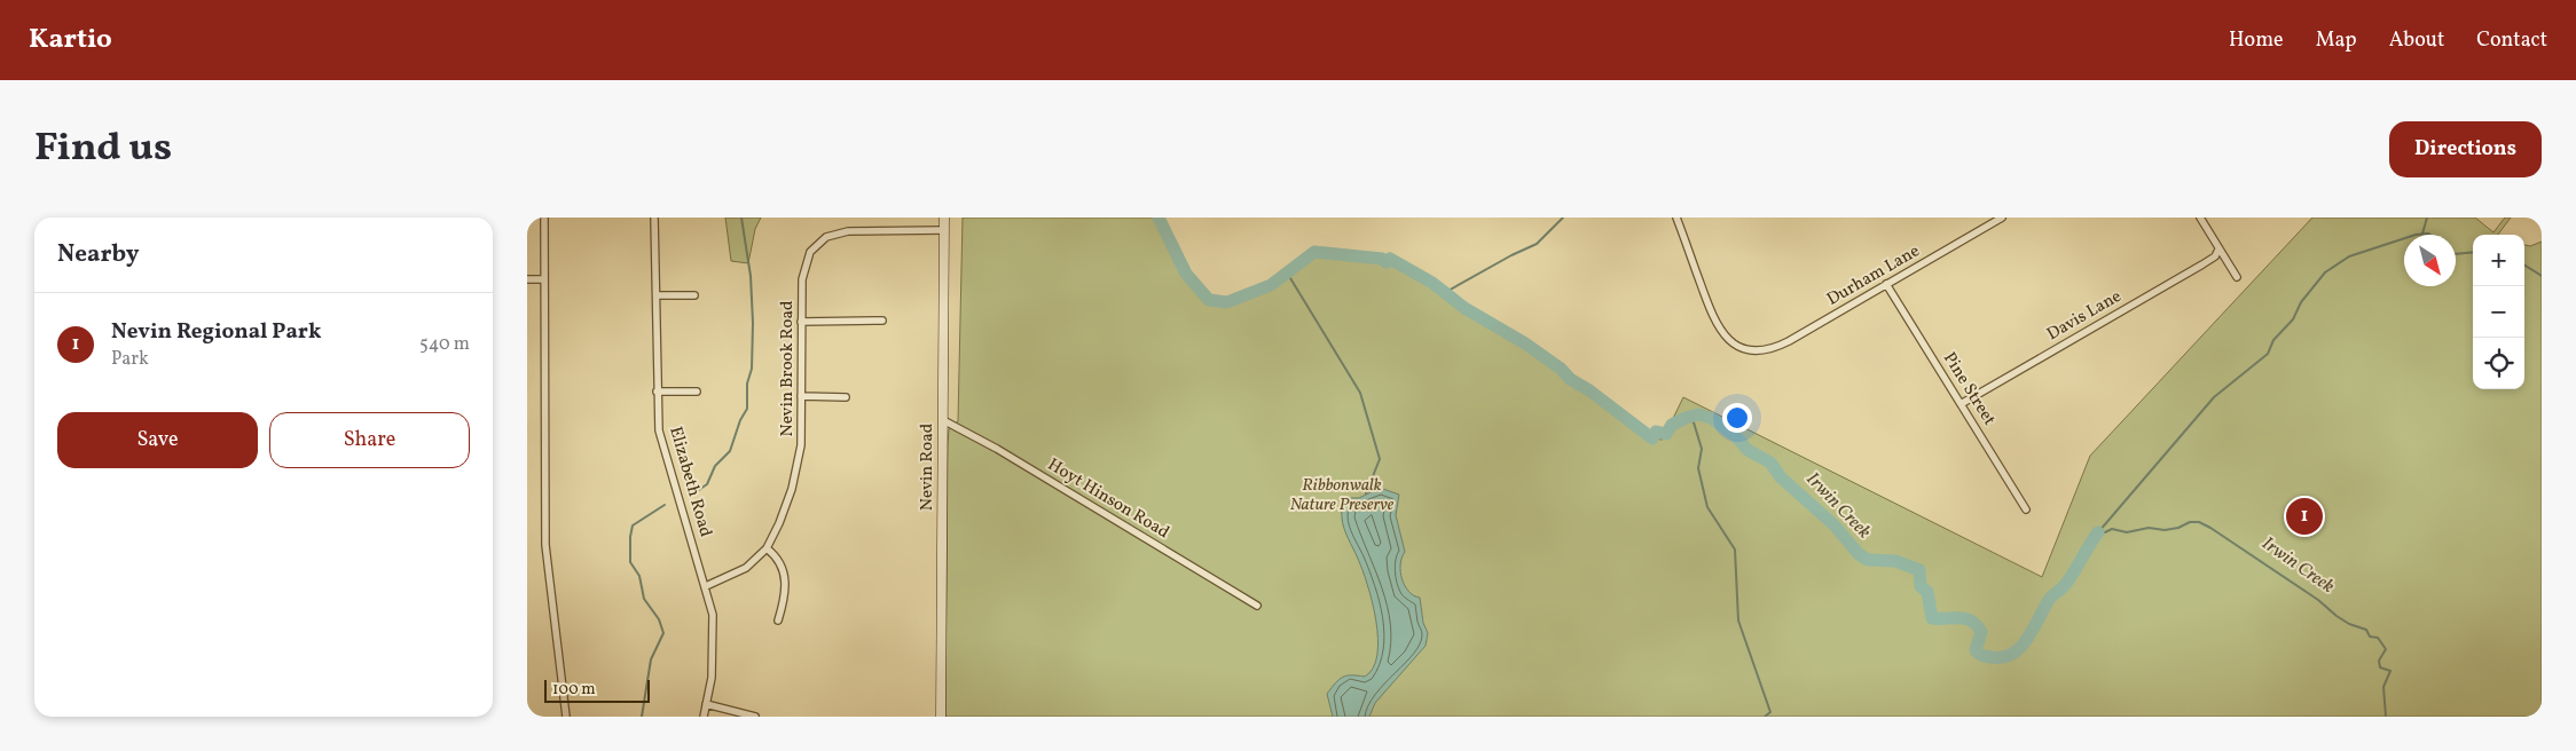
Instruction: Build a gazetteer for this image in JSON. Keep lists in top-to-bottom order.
{
  "streets": {
    "main road": ["Nevin Road"],
    "street": [
      "Durham Lane",
      "Davis Lane",
      "Nevin Brook Road",
      "Pine Street",
      "Elizabeth Road",
      "Hoyt Hinson Road"
    ]
  },
  "crossings": [
    ["Durham Lane", "Pine Street"],
    ["Davis Lane", "Pine Street"],
    ["Nevin Brook Road", "Nevin Road"],
    ["Nevin Brook Road", "Elizabeth Road"],
    ["Nevin Road", "Hoyt Hinson Road"]
  ],
  "water": ["Irwin Creek"],
  "parks": ["Ribbonwalk Nature Preserve"],
  "scale_bar": "100 m",
  "north": "bottom right",
  "page": {
    "header": "Kartio",
    "nav": [
      "Home",
      "Map",
      "About",
      "Contact"
    ],
    "title": "Find us",
    "buttons": [
      "Directions",
      ["Save", "Share"]
    ],
    "heading": "Nearby",
    "map_buttons": ["+", "−"],
    "list": [
      {
        "mark": "1",
        "name": "Nevin Regional Park",
        "note": "Park",
        "value": "540 m"
      }
    ],
    "pins": "1",
    "scale": "100 m"
  }
}
